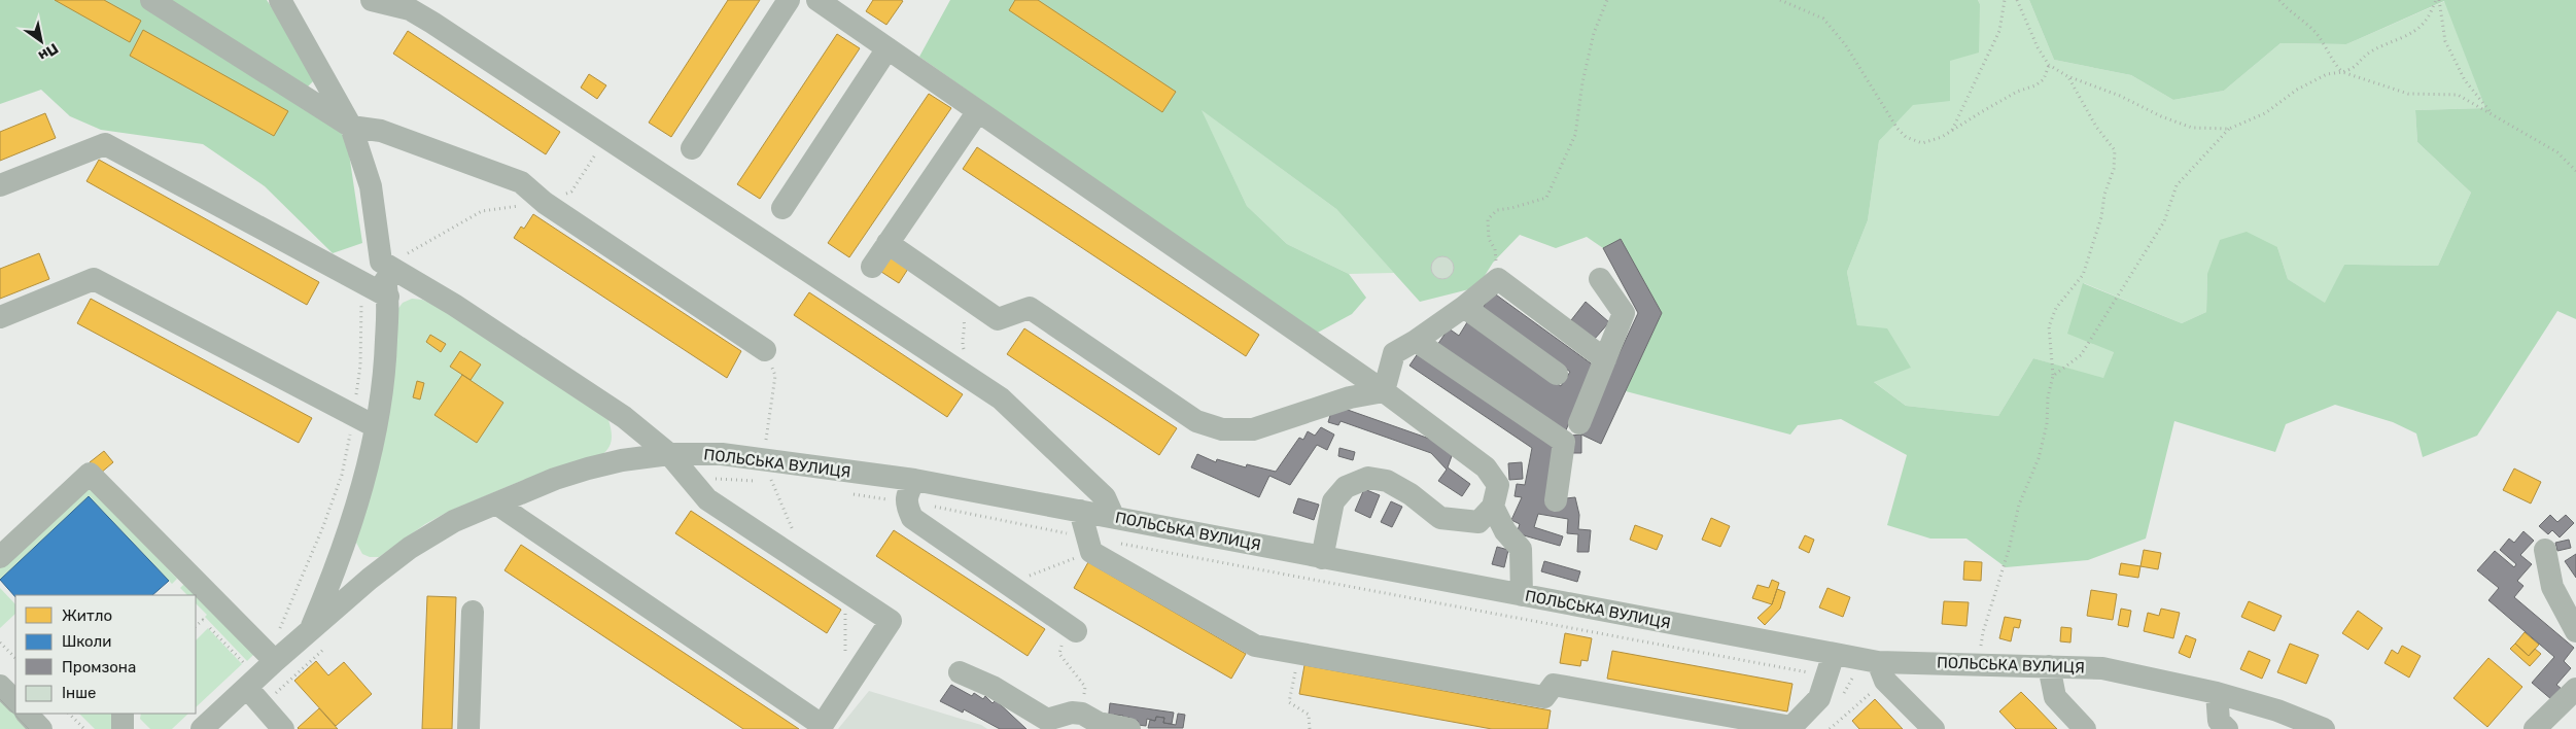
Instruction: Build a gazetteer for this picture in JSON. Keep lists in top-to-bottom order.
{
  "streets": {
    "street": ["ПОЛЬСЬКА ВУЛИЦЯ"]
  },
  "legend": [
    "Житло",
    "Школи",
    "Промзона",
    "Інше"
  ],
  "north": "bottom right"
}
